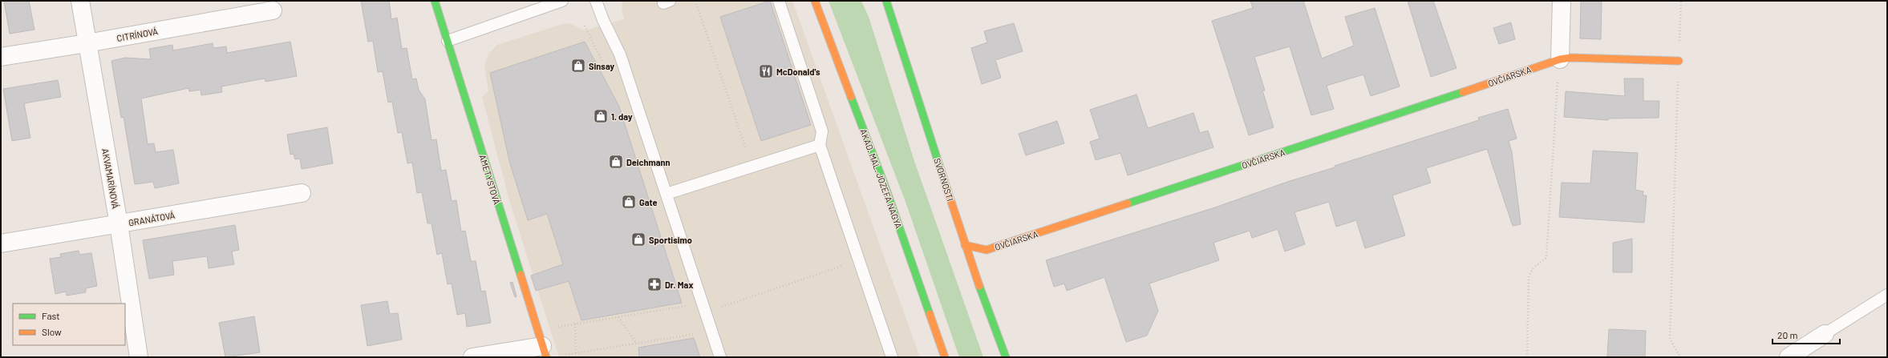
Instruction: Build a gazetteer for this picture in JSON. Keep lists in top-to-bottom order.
{
  "streets": {
    "street": [
      "CITRÍNOVÁ",
      "OVČIARSKA",
      "AKVAMARÍNOVÁ",
      "AKAD. MAL. JOZEFA NAGYA",
      "AMETYSTOVÁ",
      "SVORNOSTI",
      "GRANÁTOVÁ"
    ]
  },
  "crossings": [
    ["CITRÍNOVÁ", "AKVAMARÍNOVÁ"],
    ["OVČIARSKA", "SVORNOSTI"],
    ["AKVAMARÍNOVÁ", "GRANÁTOVÁ"]
  ],
  "places": {
    "shop": [
      "Sinsay",
      "1. day",
      "Deichmann",
      "Gate",
      "Sportisimo"
    ],
    "restaurant": ["McDonald's"],
    "pharmacy": ["Dr. Max"]
  },
  "legend": ["Fast", "Slow"],
  "scale_bar": "20 m"
}
